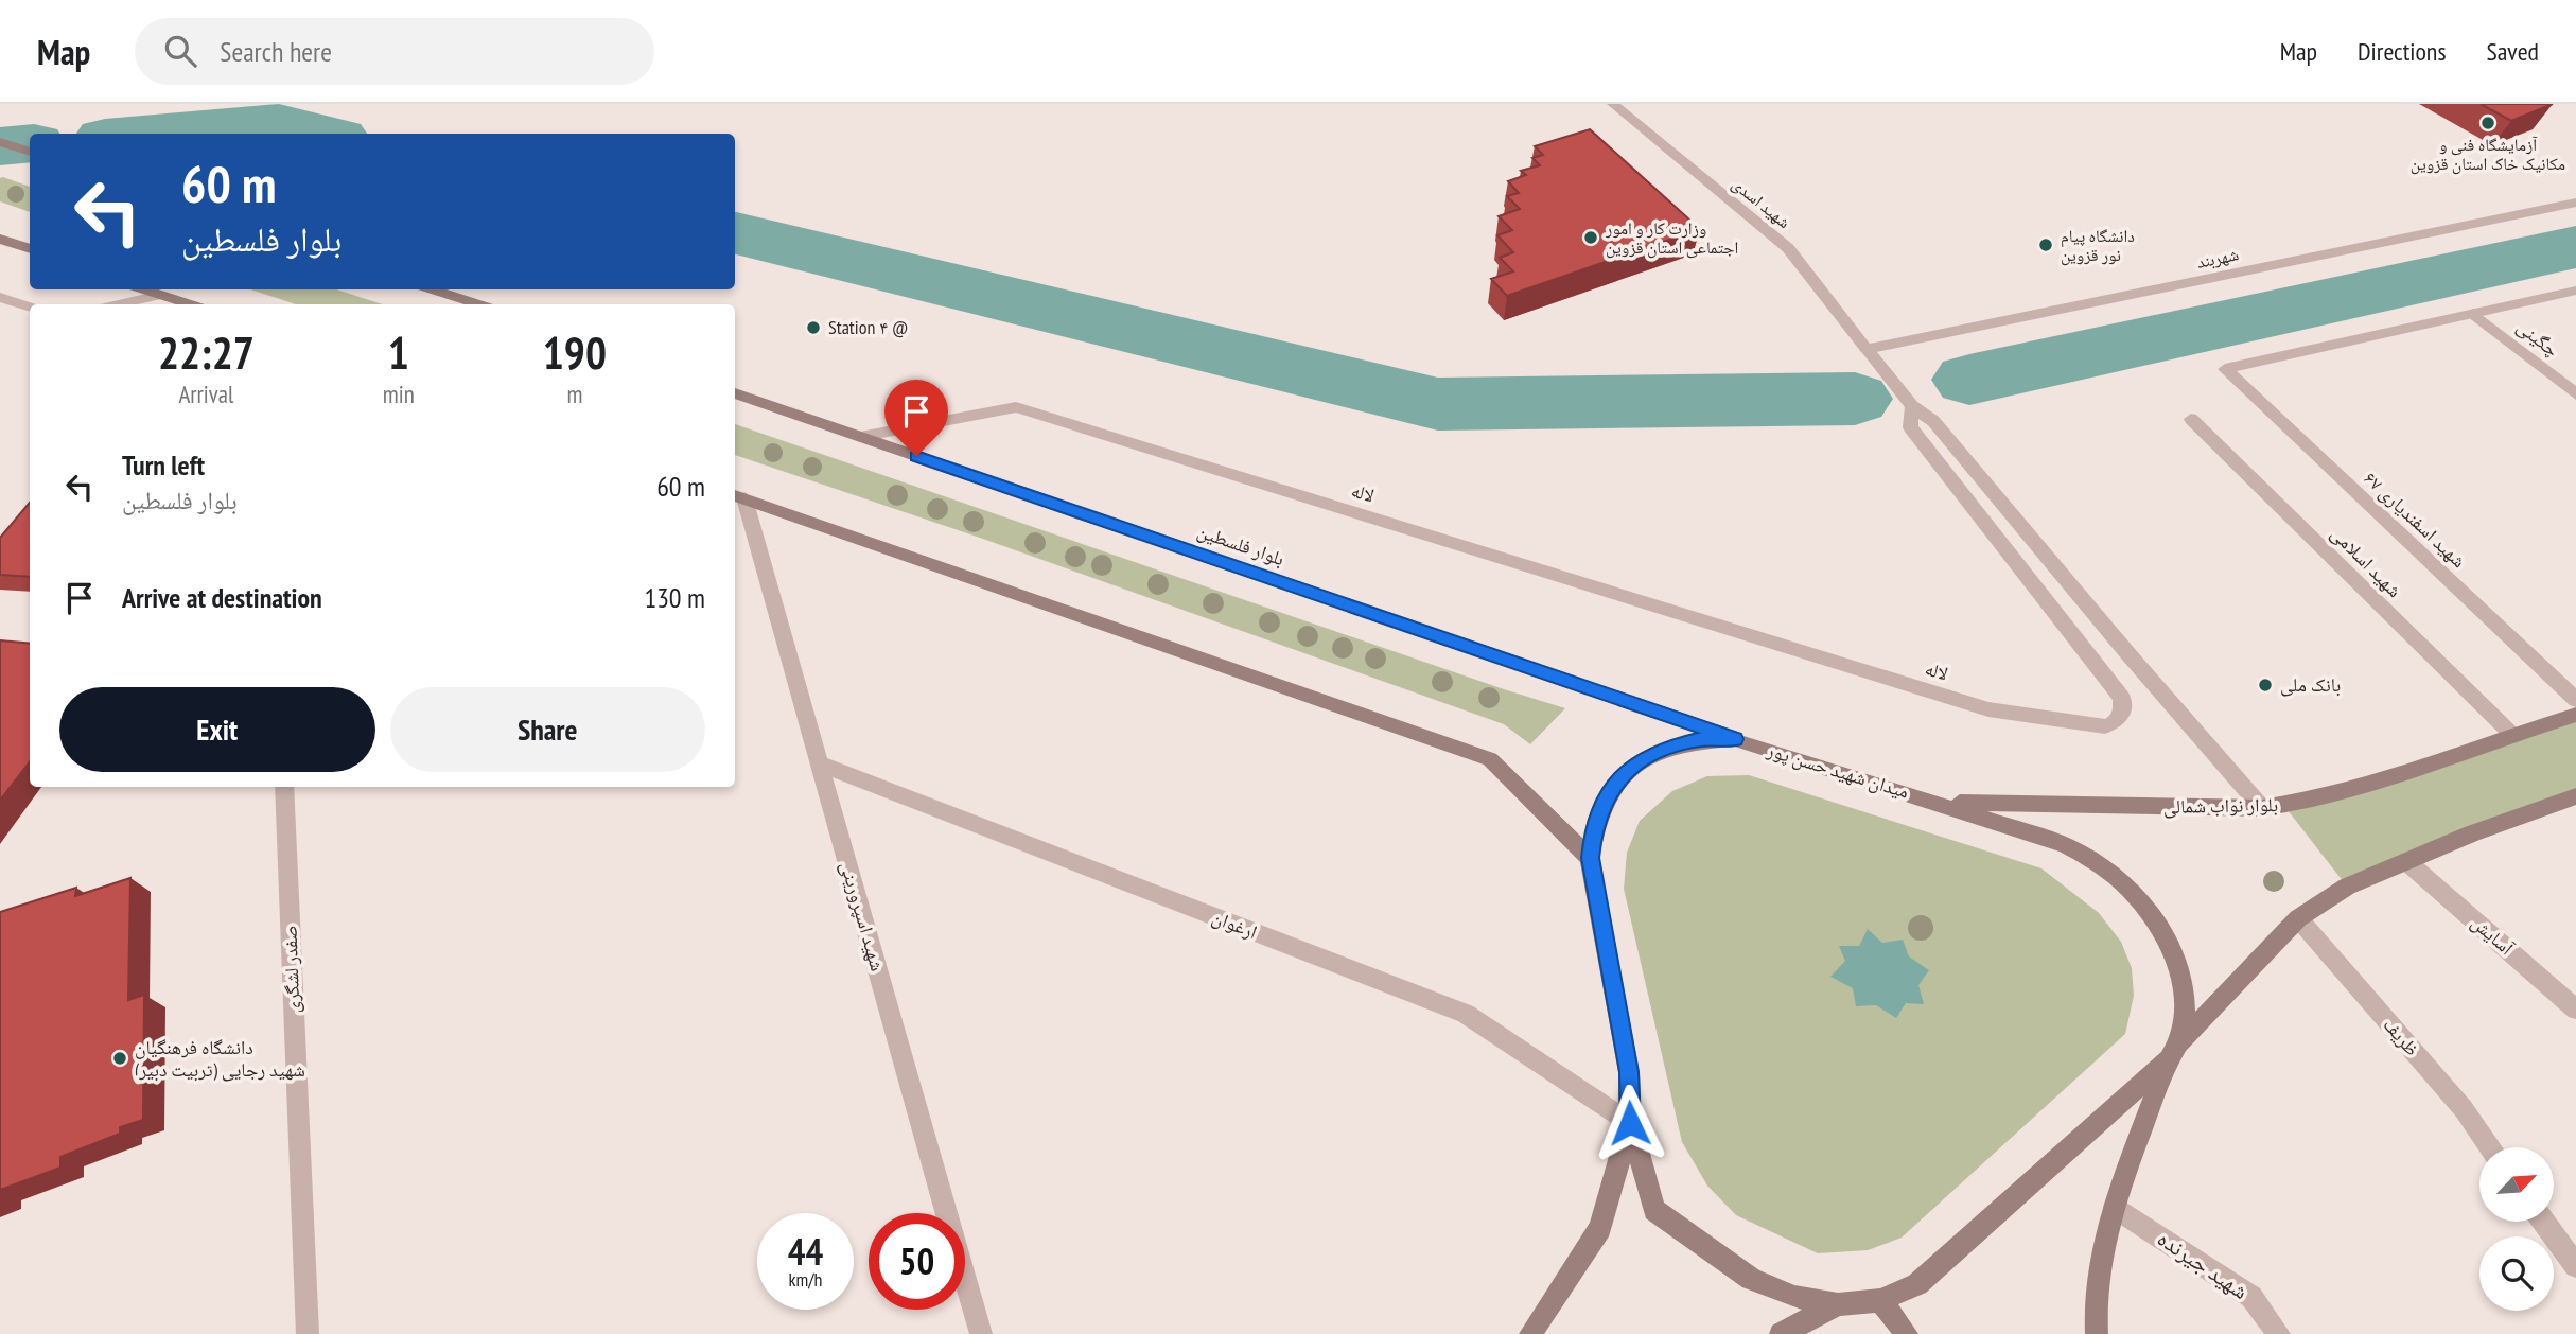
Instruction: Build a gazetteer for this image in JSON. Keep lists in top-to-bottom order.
{
  "streets": {
    "main road": ["بلوار فلسطین", "میدان شهید حسن پور", "بلوار نواب شمالی"],
    "street": [
      "شهید اسدی",
      "شهربند",
      "چگینی",
      "لاله",
      "شهید اسفندیاری ۶۷",
      "شهید اسلامی",
      "شهید اسپرورینی",
      "ارغوان",
      "آسایش",
      "صفدر لشگری",
      "ظریف",
      "شهید جیرنده"
    ]
  },
  "crossings": [
    ["شهید اسدی", "شهربند"],
    ["شهید اسدی", "لاله"],
    ["چگینی", "شهید اسفندیاری ۶۷"],
    ["لاله", "بلوار فلسطین"],
    ["بلوار فلسطین", "میدان شهید حسن پور"],
    ["شهید اسلامی", "بلوار نواب شمالی"],
    ["میدان شهید حسن پور", "بلوار نواب شمالی"],
    ["میدان شهید حسن پور", "ارغوان"],
    ["شهید اسپرورینی", "ارغوان"]
  ],
  "places": [
    "آزمایشگاه فنی و مکانیک خاک استان قزوین",
    "وزارت کار و امور اجتماعی استان قزوین",
    "دانشگاه پیام نور قزوین",
    "Station ۴ @",
    "بانک ملی",
    "دانشگاه فرهنگیان (تربیت دبیر) شهید رجایی"
  ],
  "north": "top right",
  "page": {
    "header": "Map",
    "search": "Search here",
    "nav": ["Map", "Directions", "Saved"],
    "turn": ["60 m", "بلوار فلسطین"],
    "eta": [
      "22:27",
      "Arrival",
      "1",
      "min",
      "190",
      "m"
    ],
    "list": [
      {
        "name": "Turn left",
        "note": "بلوار فلسطین",
        "value": "60 m"
      },
      {
        "name": "Arrive at destination",
        "value": "130 m"
      }
    ],
    "buttons": ["Exit", "Share"],
    "speed": "44 km/h",
    "limit": "50"
  }
}
